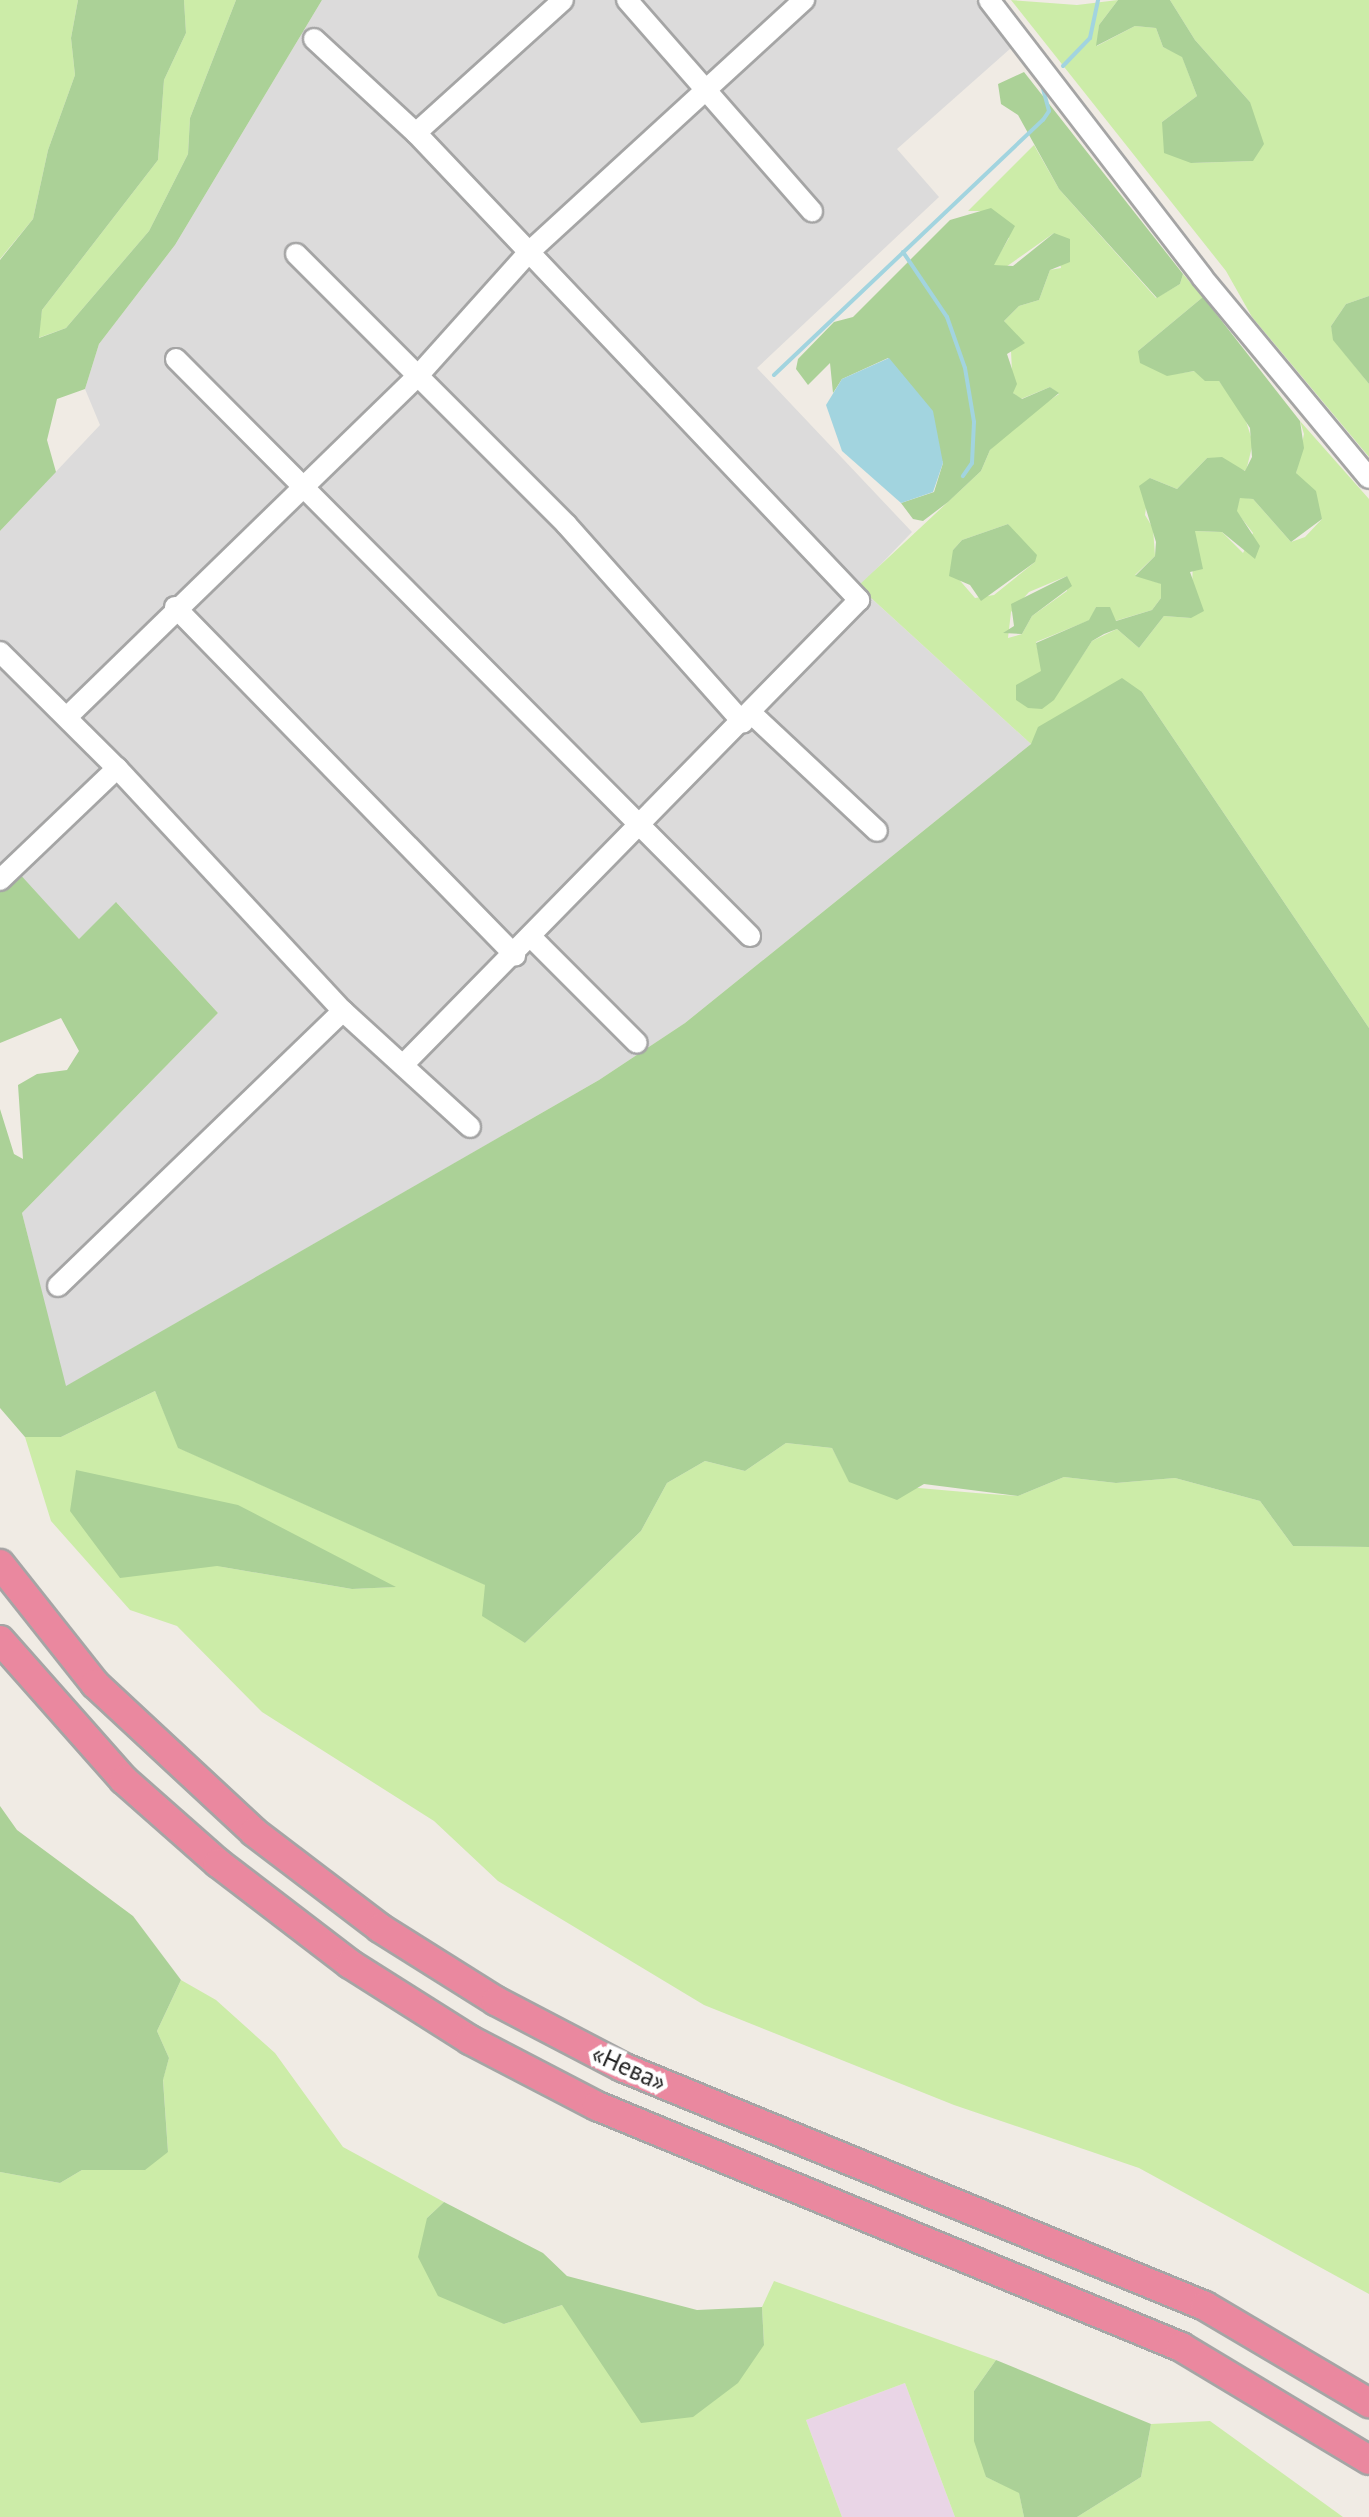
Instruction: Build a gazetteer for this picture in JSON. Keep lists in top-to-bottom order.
{
  "streets": {
    "highway": ["«Нева»"]
  }
}
